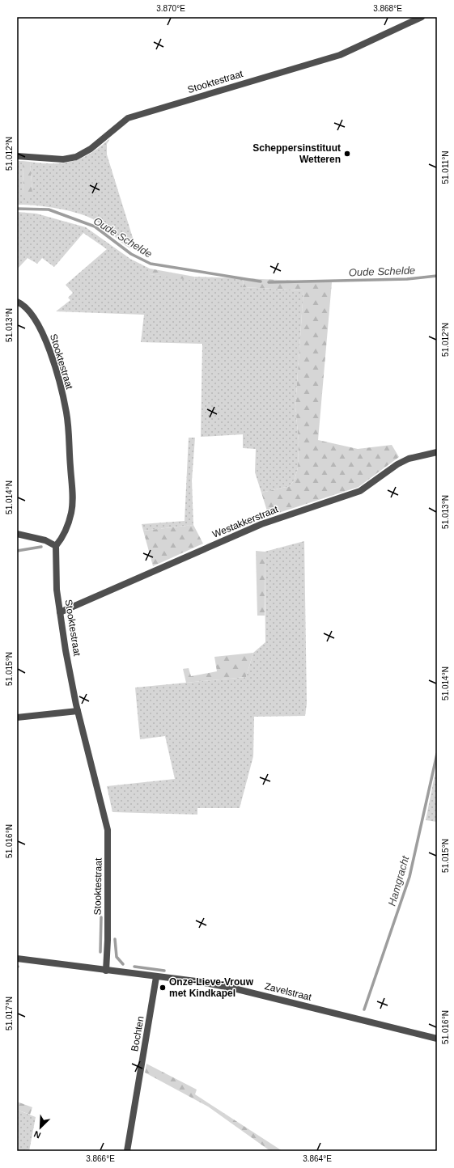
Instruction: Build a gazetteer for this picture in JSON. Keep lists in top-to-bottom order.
{
  "streets": {
    "street": [
      "Stooktestraat",
      "Westakkerstraat",
      "Zavelstraat",
      "Bochten"
    ]
  },
  "crossings": [
    ["Stooktestraat", "Westakkerstraat"],
    ["Stooktestraat", "Zavelstraat"],
    ["Zavelstraat", "Bochten"]
  ],
  "water": ["Oude Schelde", "Hamgracht"],
  "places": ["Scheppersinstituut Wetteren", "Onze-Lieve-Vrouw met Kindkapel"],
  "north": "bottom left",
  "coordinates": [
    "3.870°E",
    "3.868°E",
    "51.012°N",
    "51.011°N",
    "51.013°N",
    "51.014°N",
    "51.015°N",
    "51.016°N",
    "51.017°N",
    "3.866°E",
    "3.864°E"
  ]
}
